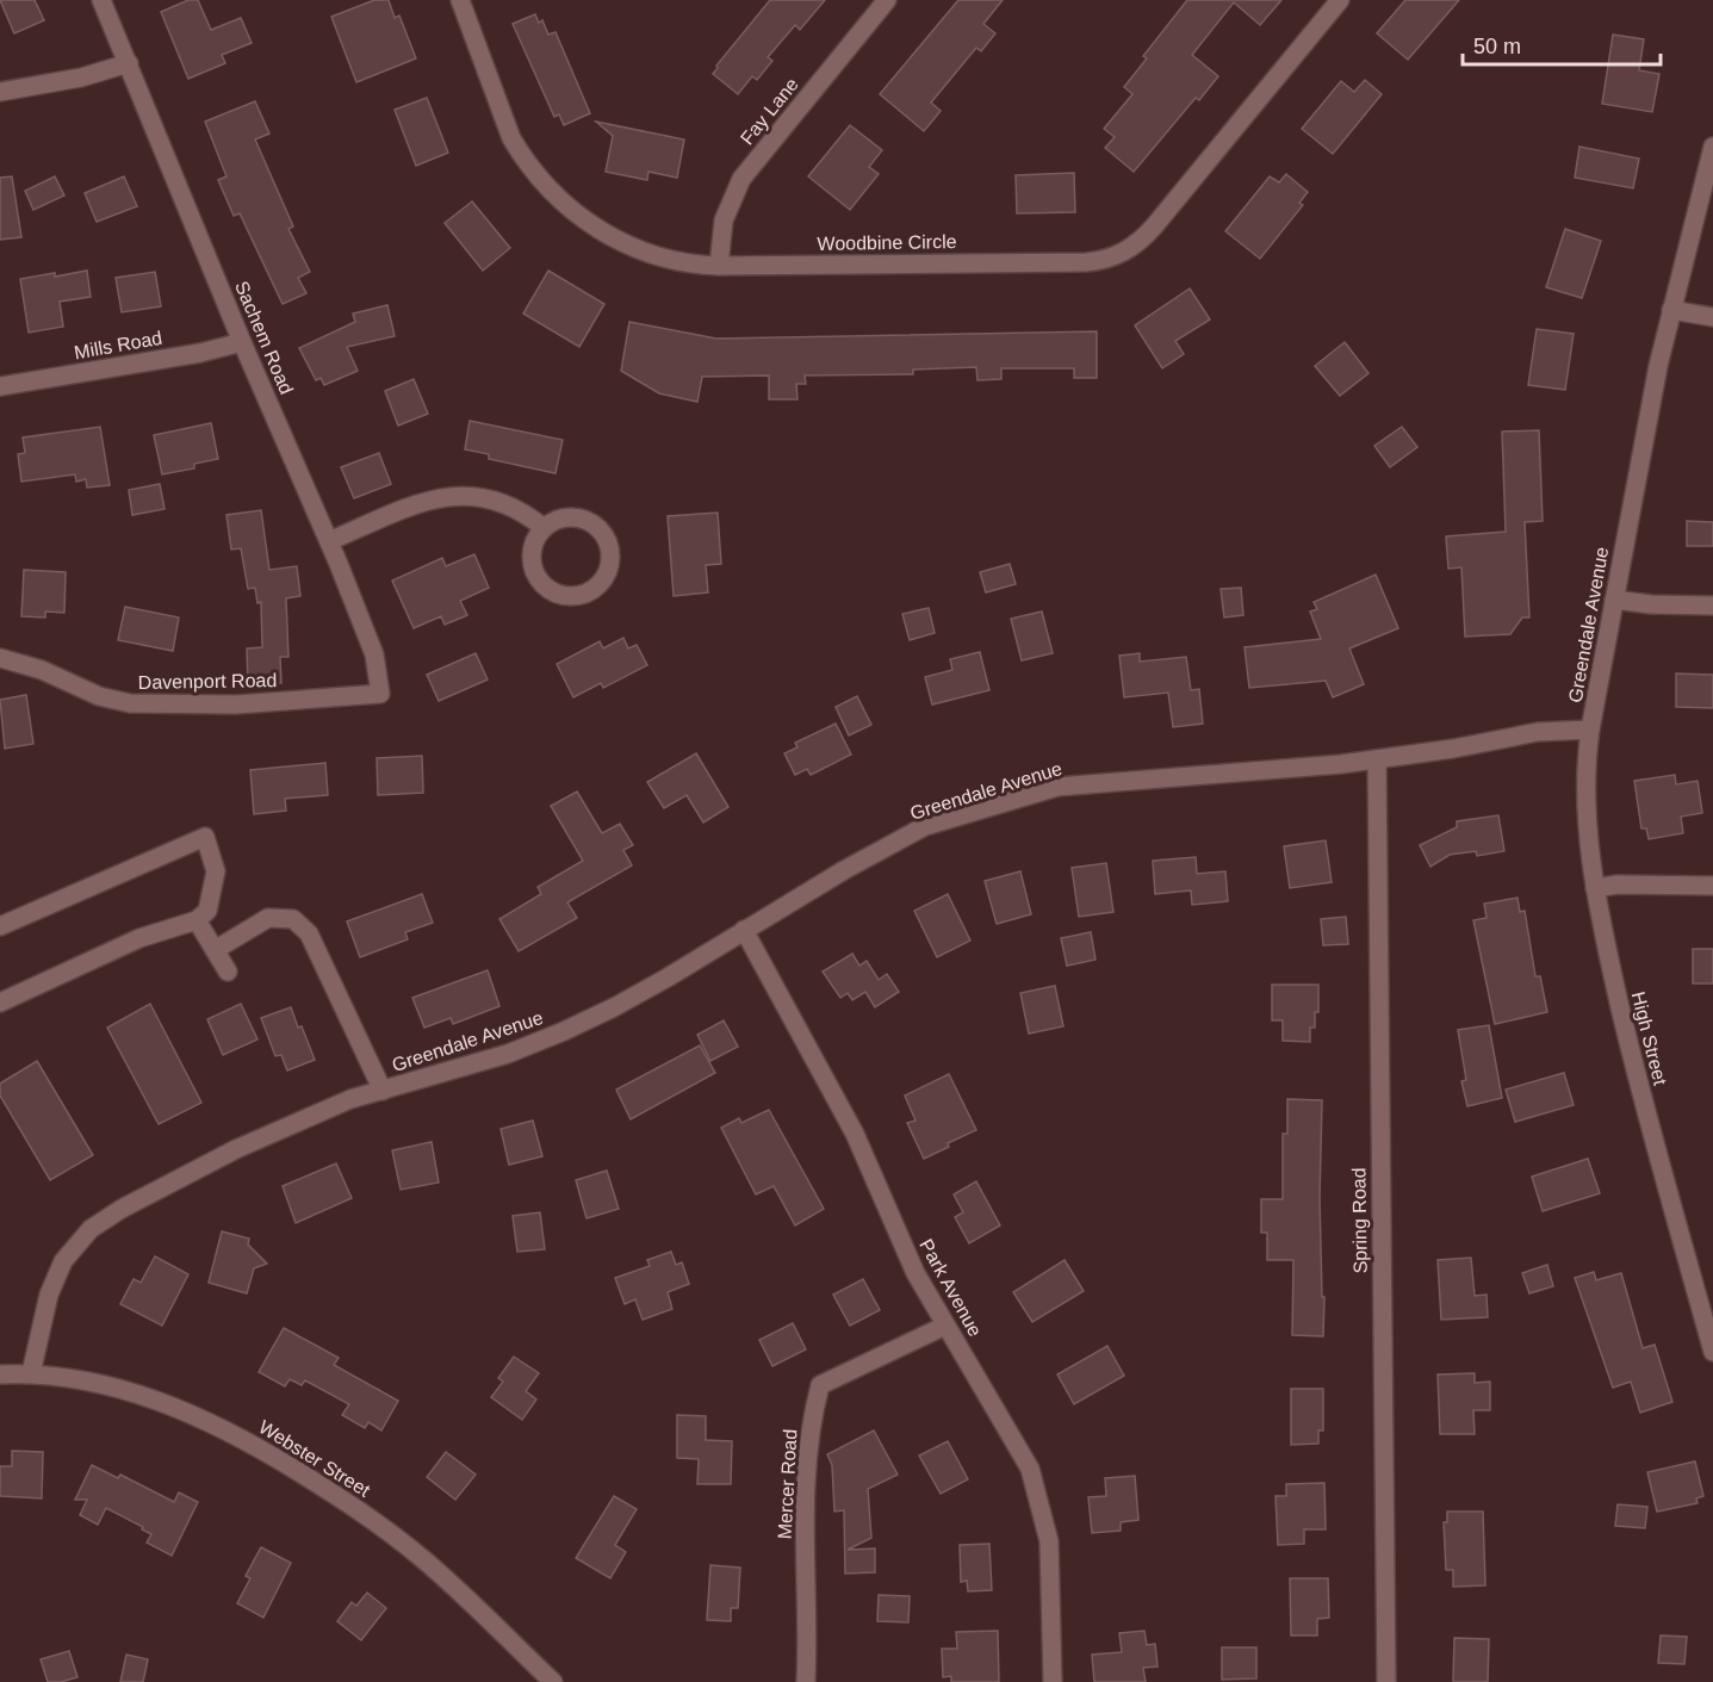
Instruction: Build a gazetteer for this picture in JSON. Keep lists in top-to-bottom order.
{
  "streets": {
    "street": [
      "Fay Lane",
      "Woodbine Circle",
      "Sachem Road",
      "Mills Road",
      "Greendale Avenue",
      "Davenport Road",
      "High Street",
      "Spring Road",
      "Park Avenue",
      "Webster Street",
      "Mercer Road"
    ]
  },
  "crossings": [
    ["Fay Lane", "Woodbine Circle"],
    ["Sachem Road", "Mills Road"],
    ["Sachem Road", "Davenport Road"],
    ["Greendale Avenue", "High Street"],
    ["Greendale Avenue", "Spring Road"],
    ["Greendale Avenue", "Park Avenue"],
    ["Greendale Avenue", "Webster Street"],
    ["Park Avenue", "Mercer Road"]
  ],
  "scale_bar": "50 m"
}
